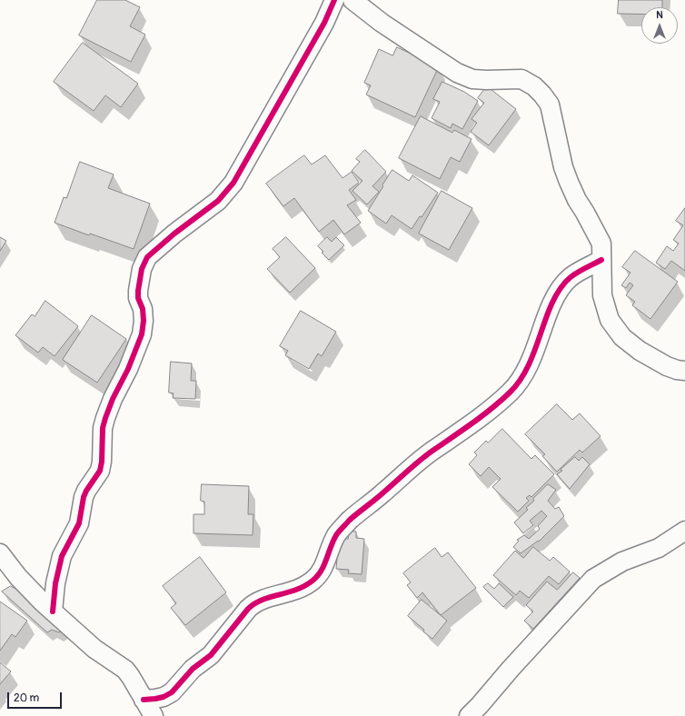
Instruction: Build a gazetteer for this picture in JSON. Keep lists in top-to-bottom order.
{
  "scale_bar": "20 m",
  "north": "top"
}
